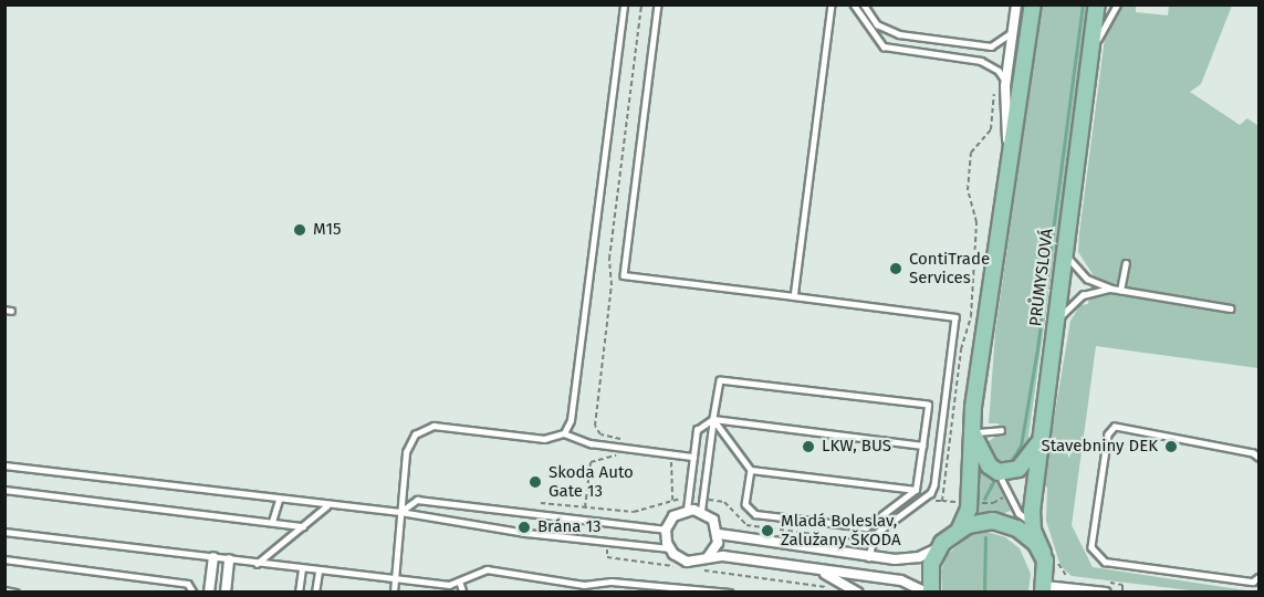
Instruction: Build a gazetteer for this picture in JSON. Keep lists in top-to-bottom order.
{
  "streets": {
    "main road": ["PRŮMYSLOVÁ"]
  },
  "places": [
    "M15",
    "ContiTrade Services",
    "LKW, BUS",
    "Stavebniny DEK",
    "Skoda Auto Gate 13",
    "Brána 13",
    "Mladá Boleslav, Zalužany ŠKODA"
  ]
}
